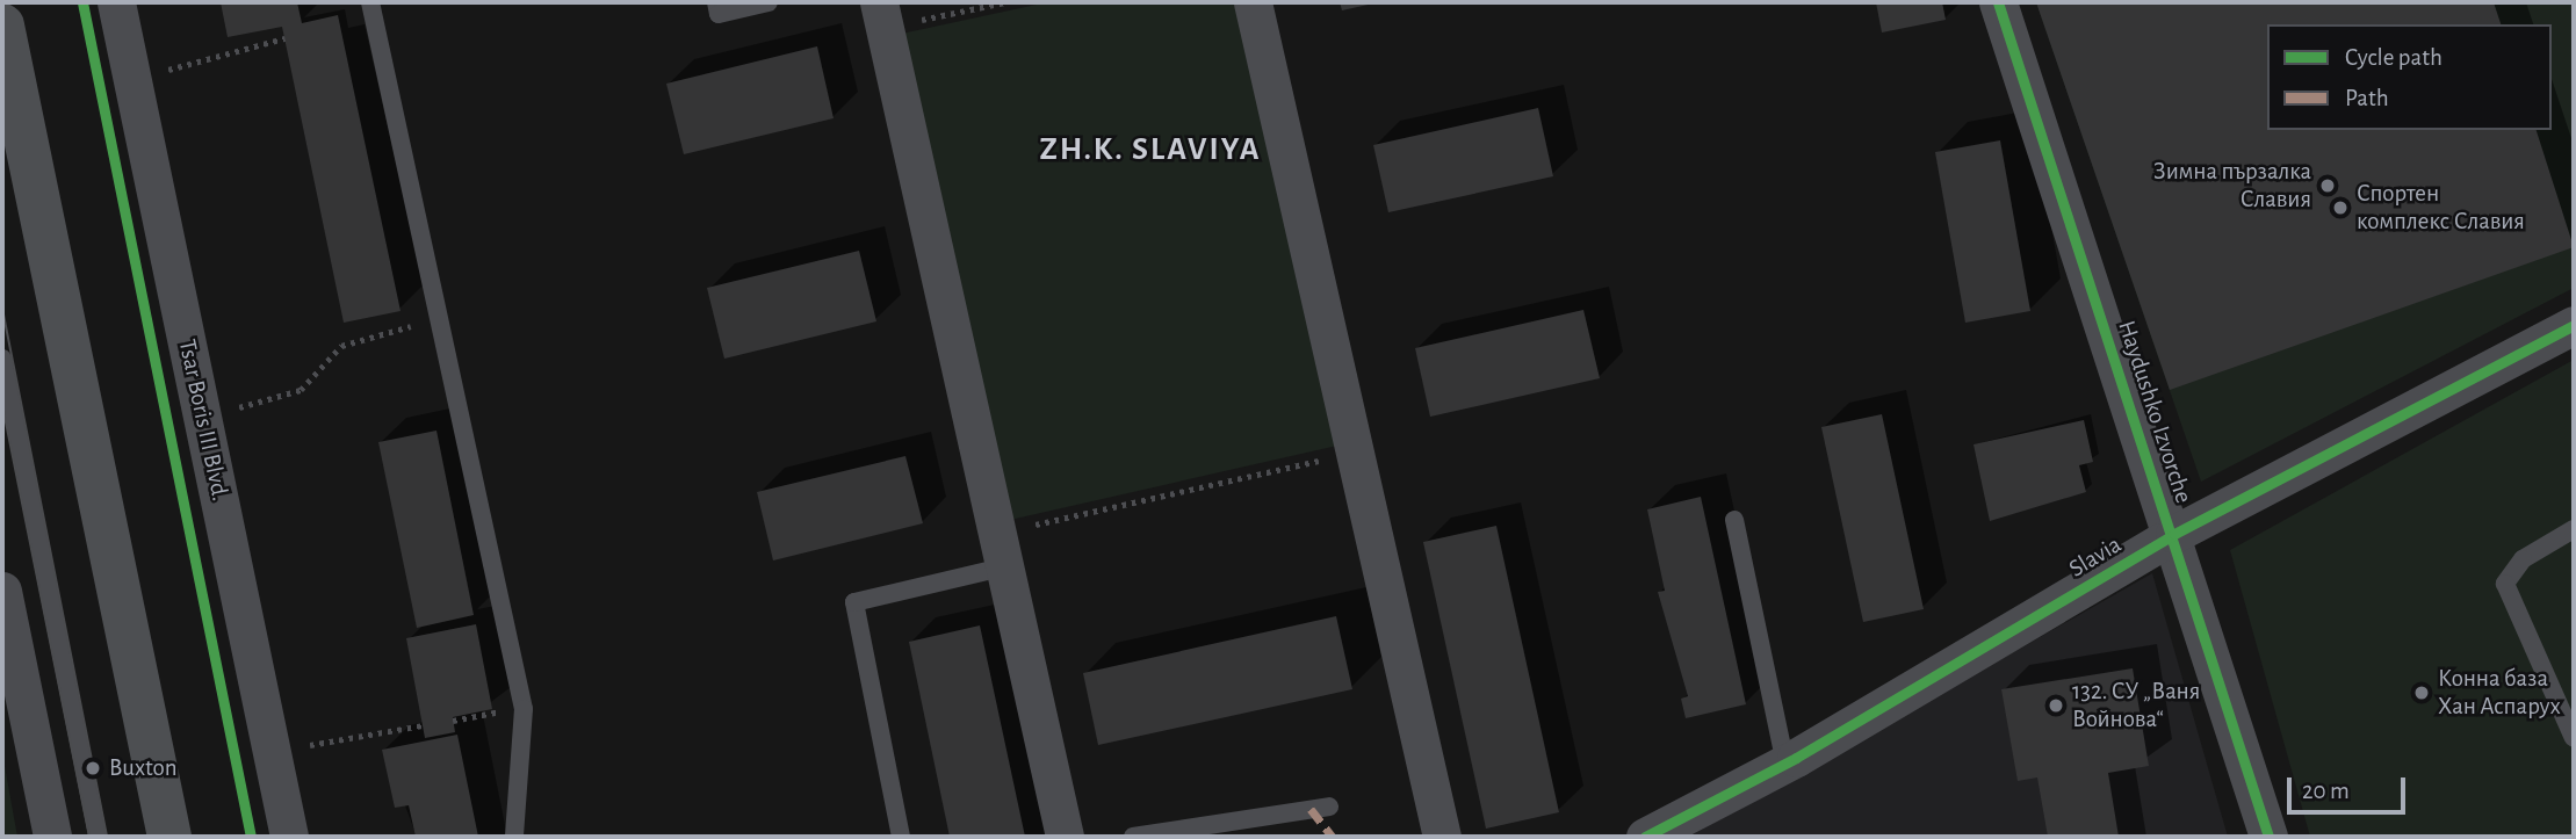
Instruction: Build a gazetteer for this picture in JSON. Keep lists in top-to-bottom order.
{
  "streets": {
    "street": ["Haydushko Izvorche", "Tsar Boris III Blvd.", "Slavia"]
  },
  "crossings": [
    ["Haydushko Izvorche", "Slavia"]
  ],
  "districts": ["ZH.K. SLAVIYA"],
  "places": [
    "Зимна пързалка Славия",
    "Спортен комплекс Славия",
    "Конна база Хан Аспарух",
    "132. СУ „Ваня Войнова“",
    "Buxton"
  ],
  "legend": ["Cycle path", "Path"],
  "scale_bar": "20 m"
}
